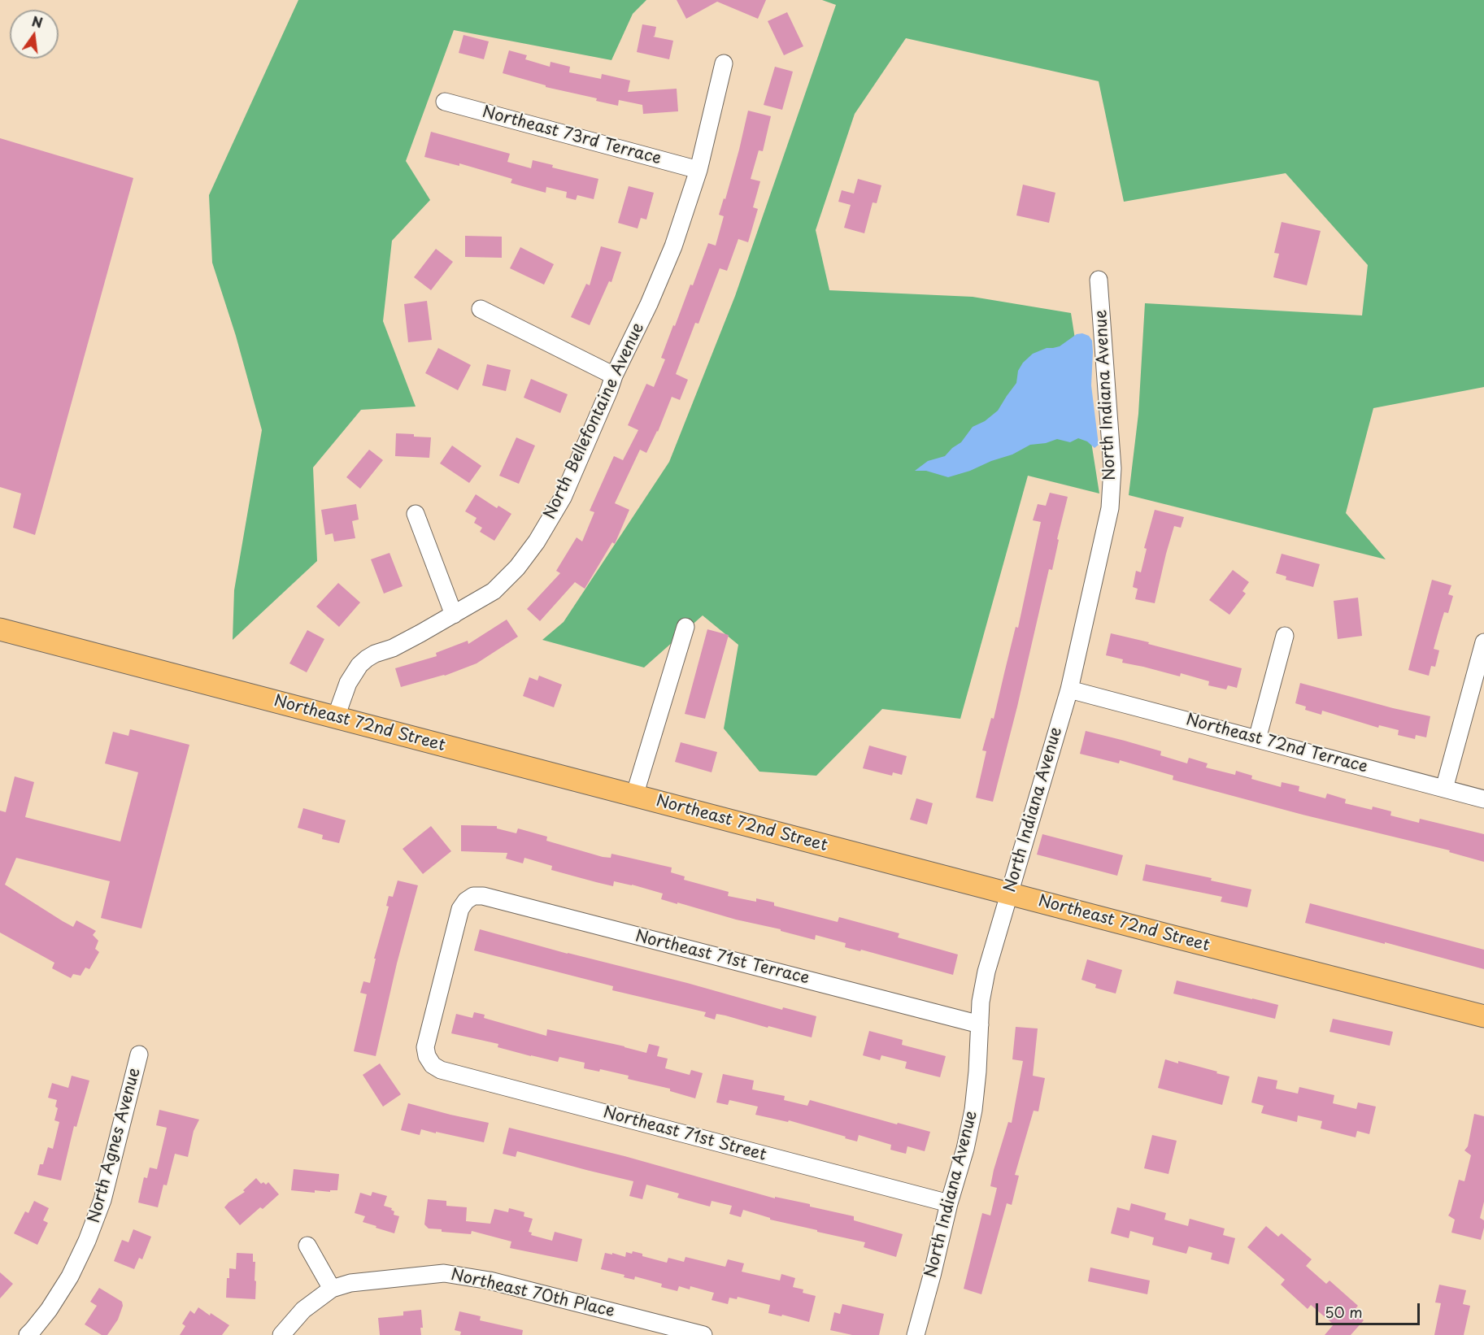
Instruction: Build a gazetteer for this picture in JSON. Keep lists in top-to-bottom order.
{
  "streets": {
    "main road": ["Northeast 72nd Street"],
    "street": [
      "Northeast 73rd Terrace",
      "North Indiana Avenue",
      "North Bellefontaine Avenue",
      "Northeast 72nd Terrace",
      "Northeast 71st Terrace",
      "Northeast 71st Street",
      "North Agnes Avenue",
      "Northeast 70th Place"
    ]
  },
  "crossings": [
    ["Northeast 73rd Terrace", "North Bellefontaine Avenue"],
    ["North Indiana Avenue", "Northeast 72nd Street"],
    ["North Indiana Avenue", "Northeast 72nd Terrace"],
    ["North Indiana Avenue", "Northeast 71st Terrace"],
    ["North Indiana Avenue", "Northeast 71st Street"],
    ["North Bellefontaine Avenue", "Northeast 72nd Street"],
    ["Northeast 71st Terrace", "Northeast 71st Street"]
  ],
  "scale_bar": "50 m",
  "north": "top"
}
